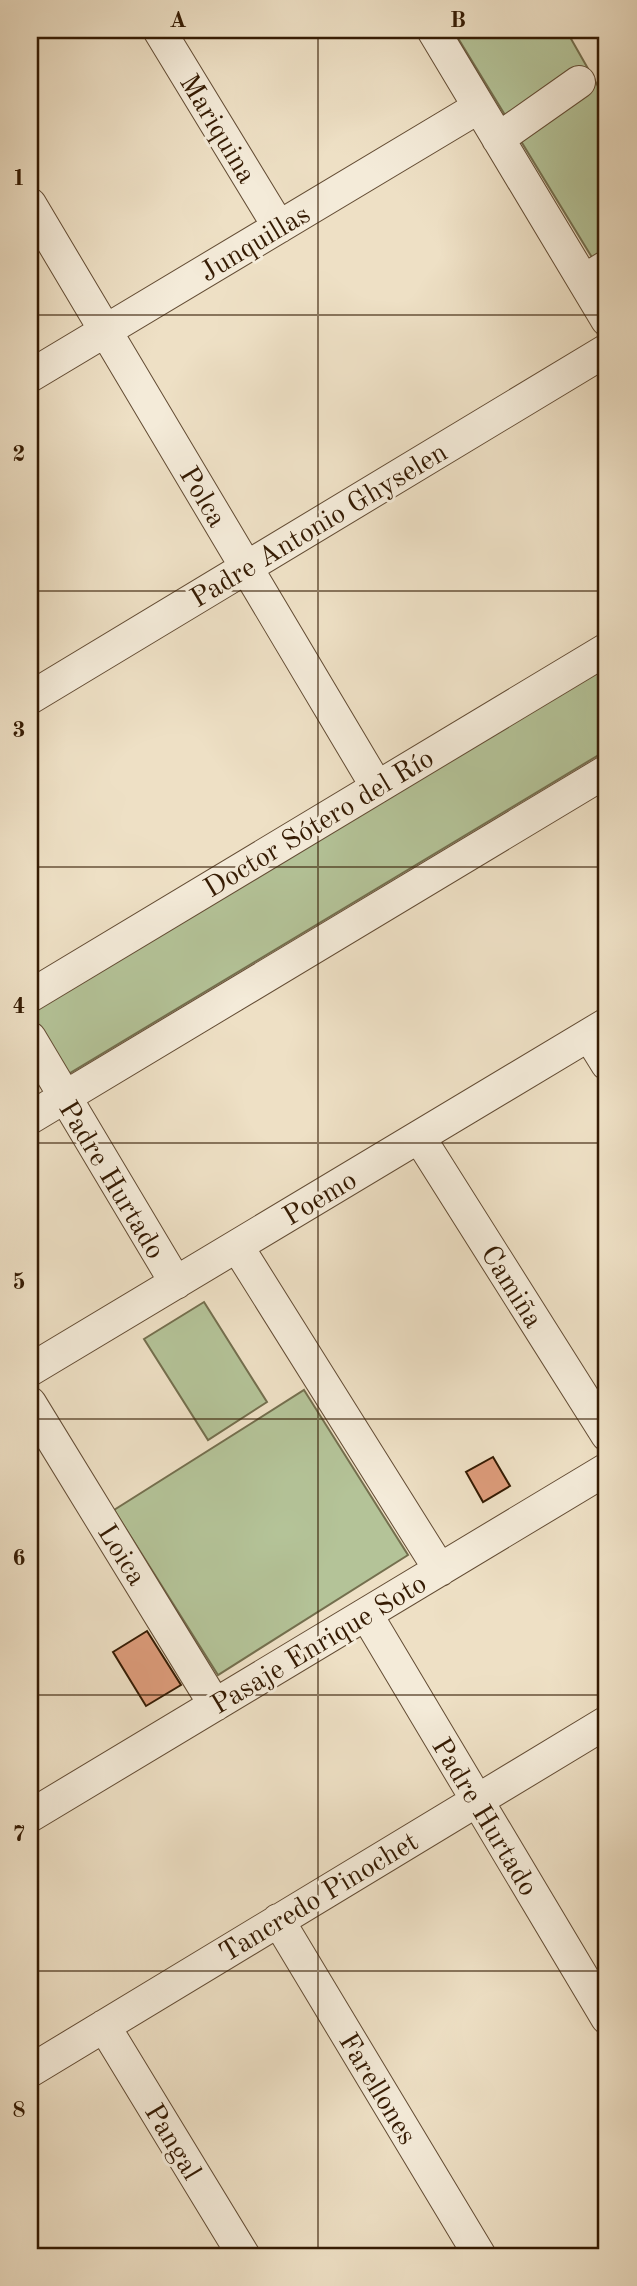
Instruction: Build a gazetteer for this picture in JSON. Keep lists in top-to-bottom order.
{
  "streets": {
    "street": [
      "Mariquina",
      "Junquillas",
      "Polca",
      "Padre Antonio Ghyselen",
      "Doctor Sótero del Río",
      "Padre Hurtado",
      "Poemo",
      "Camiña",
      "Loica",
      "Pasaje Enrique Soto",
      "Tancredo Pinochet",
      "Farellones",
      "Pangal"
    ]
  },
  "crossings": [
    ["Mariquina", "Junquillas"],
    ["Junquillas", "Polca"],
    ["Polca", "Padre Antonio Ghyselen"],
    ["Polca", "Doctor Sótero del Río"],
    ["Padre Hurtado", "Poemo"],
    ["Padre Hurtado", "Pasaje Enrique Soto"],
    ["Padre Hurtado", "Tancredo Pinochet"],
    ["Poemo", "Camiña"],
    ["Loica", "Pasaje Enrique Soto"],
    ["Tancredo Pinochet", "Farellones"],
    ["Tancredo Pinochet", "Pangal"]
  ],
  "grid": {
    "columns": ["A", "B"],
    "rows": [
      "1",
      "2",
      "3",
      "4",
      "5",
      "6",
      "7",
      "8"
    ]
  }
}
